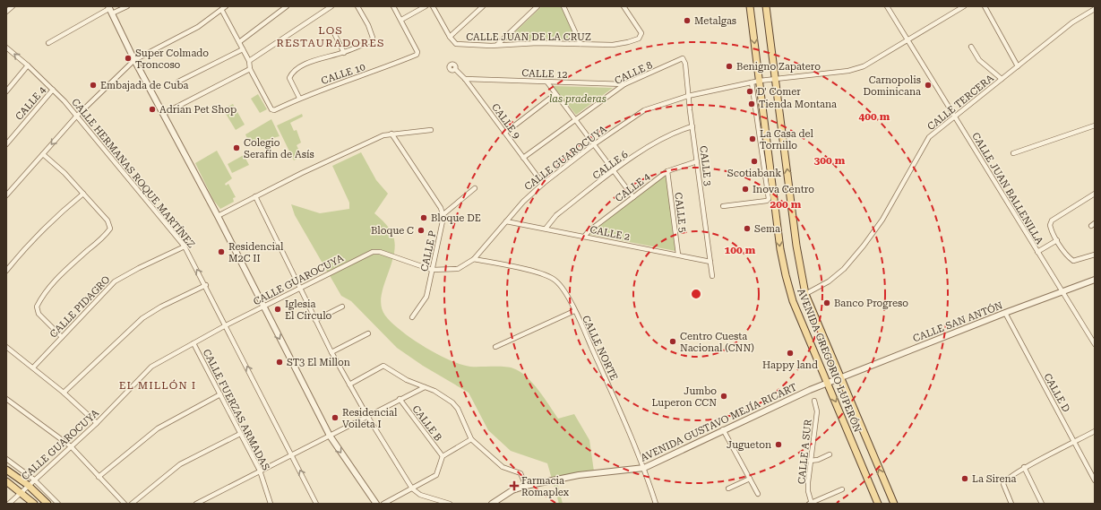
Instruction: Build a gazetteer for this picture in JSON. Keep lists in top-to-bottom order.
{
  "streets": {
    "main road": ["AVENIDA GREGORIO LUPERÓN"],
    "street": [
      "CALLE JUAN DE LA CRUZ",
      "CALLE 8",
      "CALLE 10",
      "CALLE 12",
      "CALLE TERCERA",
      "CALLE 4",
      "CALLE 9",
      "CALLE GUAROCUYA",
      "CALLE 6",
      "CALLE 3",
      "CALLE HERMANAS ROQUE MARTÍNEZ",
      "CALLE JUAN BALLENILLA",
      "CALLE 5",
      "CALLE 2",
      "CALLE P",
      "CALLE PIDAGRO",
      "CALLE SAN ANTÓN",
      "CALLE NORTE",
      "CALLE D",
      "CALLE FUERZAS ARMADAS",
      "AVENIDA GUSTAVO MEJÍA RICART",
      "CALLE B",
      "CALLE A SUR"
    ]
  },
  "crossings": [
    ["CALLE 8", "CALLE 12"],
    ["CALLE 8", "CALLE 9"],
    ["CALLE 8", "CALLE 3"],
    ["CALLE 12", "CALLE 9"],
    ["CALLE TERCERA", "CALLE JUAN BALLENILLA"],
    ["CALLE TERCERA", "AVENIDA GREGORIO LUPERÓN"],
    ["CALLE 4", "CALLE 3"],
    ["CALLE 4", "CALLE HERMANAS ROQUE MARTÍNEZ"],
    ["CALLE 4", "CALLE 5"],
    ["CALLE 4", "CALLE 2"],
    ["CALLE 9", "CALLE GUAROCUYA"],
    ["CALLE GUAROCUYA", "CALLE 3"],
    ["CALLE GUAROCUYA", "CALLE HERMANAS ROQUE MARTÍNEZ"],
    ["CALLE GUAROCUYA", "CALLE JUAN BALLENILLA"],
    ["CALLE GUAROCUYA", "CALLE 2"],
    ["CALLE GUAROCUYA", "CALLE P"],
    ["CALLE GUAROCUYA", "CALLE NORTE"],
    ["CALLE GUAROCUYA", "AVENIDA GREGORIO LUPERÓN"],
    ["CALLE GUAROCUYA", "CALLE FUERZAS ARMADAS"],
    ["CALLE 6", "CALLE 3"],
    ["CALLE 6", "CALLE 2"],
    ["CALLE 3", "CALLE 2"],
    ["CALLE HERMANAS ROQUE MARTÍNEZ", "CALLE PIDAGRO"],
    ["CALLE JUAN BALLENILLA", "CALLE SAN ANTÓN"],
    ["CALLE 5", "CALLE 2"],
    ["CALLE SAN ANTÓN", "AVENIDA GREGORIO LUPERÓN"],
    ["CALLE SAN ANTÓN", "CALLE D"],
    ["CALLE SAN ANTÓN", "AVENIDA GUSTAVO MEJÍA RICART"],
    ["CALLE NORTE", "AVENIDA GUSTAVO MEJÍA RICART"],
    ["AVENIDA GREGORIO LUPERÓN", "AVENIDA GUSTAVO MEJÍA RICART"]
  ],
  "one_way": ["CALLE HERMANAS ROQUE MARTÍNEZ"],
  "districts": ["LOS RESTAURADORES", "EL MILLÓN I"],
  "parks": ["las praderas"],
  "places": {
    "other": [
      "Metalgas",
      "Super Colmado Troncoso",
      "Benigno Zapatero",
      "Embajada de Cuba",
      "Carnopolis Dominicana",
      "D' Comer",
      "Tienda Montana",
      "Adrian Pet Shop",
      "La Casa del Tornillo",
      "Colegio Serafín de Asís",
      "Scotiabank",
      "Inova Centro",
      "Bloque DE",
      "Sema",
      "Bloque C",
      "Residencial M2C II",
      "Banco Progreso",
      "Iglesia El Círculo",
      "Centro Cuesta Nacional (CNN)",
      "Happy land",
      "ST3 El Millon",
      "Jumbo Luperon CCN",
      "Residencial Voileta I",
      "Jugueton",
      "La Sirena"
    ],
    "health": ["Farmacia Romaplex"]
  },
  "rings": [
    "400 m",
    "300 m",
    "200 m",
    "100 m"
  ]
}
